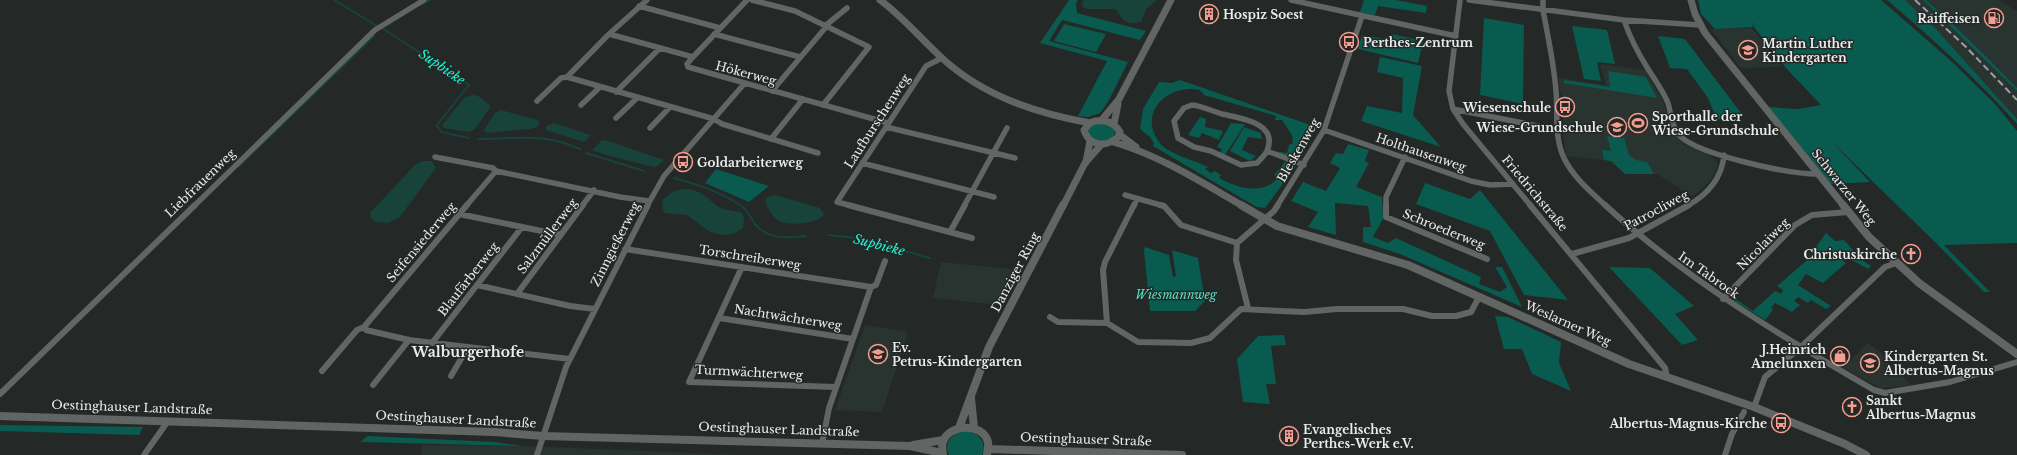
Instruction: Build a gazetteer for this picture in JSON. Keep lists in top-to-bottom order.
{
  "streets": {
    "street": [
      "Hökerweg",
      "Laufburschenweg",
      "Bleskenweg",
      "Holthausenweg",
      "Liebfrauenweg",
      "Schwarzer Weg",
      "Friedrichstraße",
      "Patrocliweg",
      "Schroederweg",
      "Salzmüllerweg",
      "Seifensiederweg",
      "Zinngießerweg",
      "Nicolaiweg",
      "Torschreiberweg",
      "Danziger Ring",
      "Im Tabrock",
      "Blaufärberweg",
      "Nachtwächterweg",
      "Weslarner Weg",
      "Turmwächterweg",
      "Oestinghauser Landstraße",
      "Oestinghauser Straße"
    ]
  },
  "crossings": [
    ["Hökerweg", "Laufburschenweg"],
    ["Hökerweg", "Zinngießerweg"],
    ["Bleskenweg", "Holthausenweg"],
    ["Bleskenweg", "Weslarner Weg"],
    ["Holthausenweg", "Friedrichstraße"],
    ["Holthausenweg", "Schroederweg"],
    ["Schwarzer Weg", "Nicolaiweg"],
    ["Friedrichstraße", "Patrocliweg"],
    ["Friedrichstraße", "Weslarner Weg"],
    ["Patrocliweg", "Im Tabrock"],
    ["Zinngießerweg", "Torschreiberweg"],
    ["Zinngießerweg", "Oestinghauser Landstraße"],
    ["Nicolaiweg", "Im Tabrock"],
    ["Torschreiberweg", "Turmwächterweg"],
    ["Danziger Ring", "Weslarner Weg"],
    ["Nachtwächterweg", "Turmwächterweg"]
  ],
  "districts": ["Walburgerhofe"],
  "water": ["Supbieke"],
  "parks": ["Wiesmannweg"],
  "places": {
    "building": ["Hospiz Soest", "Evangelisches Perthes-Werk e.V."],
    "fuel station": ["Raiffeisen"],
    "bus stop": [
      "Perthes-Zentrum",
      "Wiesenschule",
      "Goldarbeiterweg",
      "Albertus-Magnus-Kirche"
    ],
    "school or university": [
      "Martin Luther Kindergarten",
      "Wiese-Grundschule",
      "Ev. Petrus-Kindergarten",
      "Kindergarten St. Albertus-Magnus"
    ],
    "sports": ["Sporthalle der Wiese-Grundschule"],
    "church": ["Christuskirche", "Sankt Albertus-Magnus"],
    "shop": ["J.Heinrich Amelunxen"]
  }
}
